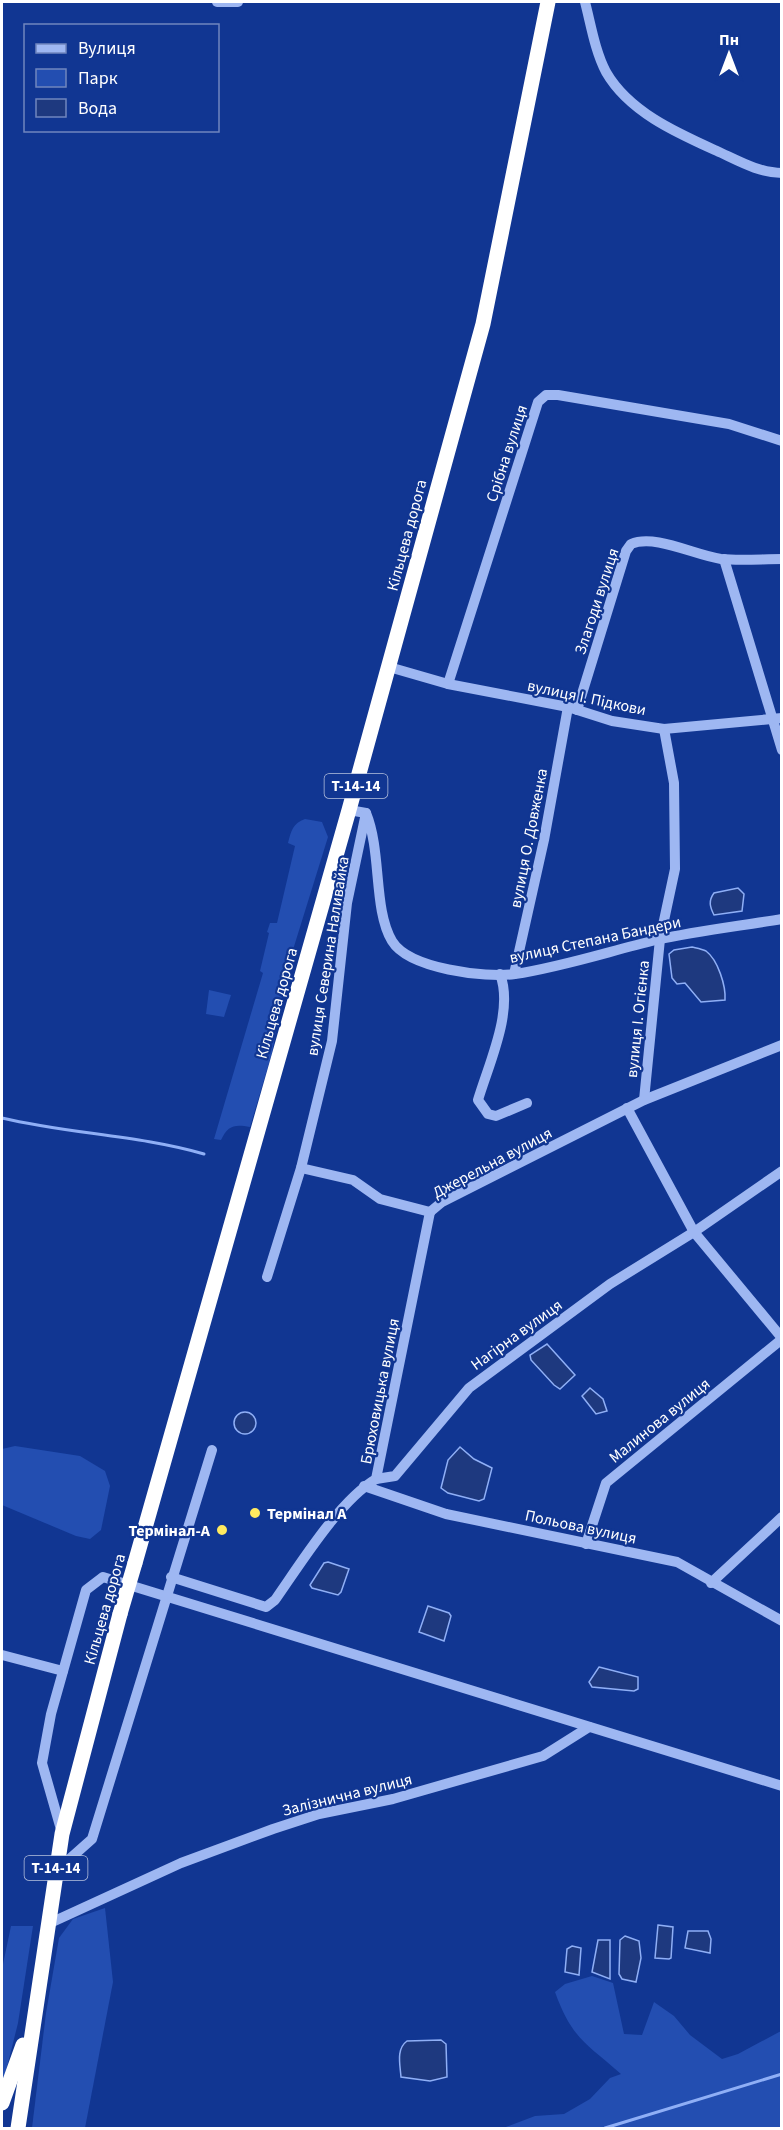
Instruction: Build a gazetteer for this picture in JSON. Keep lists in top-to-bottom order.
{
  "streets": {
    "highway": ["Кільцева дорога", "Т-14-14"],
    "street": [
      "Срібна вулиця",
      "Злагоди вулиця",
      "вулиця І. Підкови",
      "вулиця О. Довженка",
      "вулиця Степана Бандери",
      "вулиця Северина Наливайка",
      "вулиця І. Огієнка",
      "Джерельна вулиця",
      "Нагірна вулиця",
      "Брюховицька вулиця",
      "Малинова вулиця",
      "Польова вулиця",
      "Залізнична вулиця"
    ]
  },
  "crossings": [
    ["Срібна вулиця", "вулиця І. Підкови"],
    ["Кільцева дорога", "вулиця І. Підкови"],
    ["Кільцева дорога", "Т-14-14"],
    ["Кільцева дорога", "Залізнична вулиця"],
    ["Злагоди вулиця", "вулиця І. Підкови"],
    ["Злагоди вулиця", "вулиця О. Довженка"],
    ["вулиця І. Підкови", "вулиця О. Довженка"],
    ["вулиця І. Підкови", "вулиця І. Огієнка"],
    ["вулиця О. Довженка", "вулиця Степана Бандери"],
    ["вулиця Степана Бандери", "вулиця Северина Наливайка"],
    ["вулиця Степана Бандери", "вулиця І. Огієнка"],
    ["вулиця Северина Наливайка", "Джерельна вулиця"],
    ["вулиця І. Огієнка", "Джерельна вулиця"],
    ["Джерельна вулиця", "Брюховицька вулиця"],
    ["Нагірна вулиця", "Брюховицька вулиця"],
    ["Брюховицька вулиця", "Польова вулиця"],
    ["Малинова вулиця", "Польова вулиця"]
  ],
  "places": ["Термінал А", "Термінал-А"],
  "legend": ["Вулиця", "Парк", "Вода"],
  "north": "top"
}
